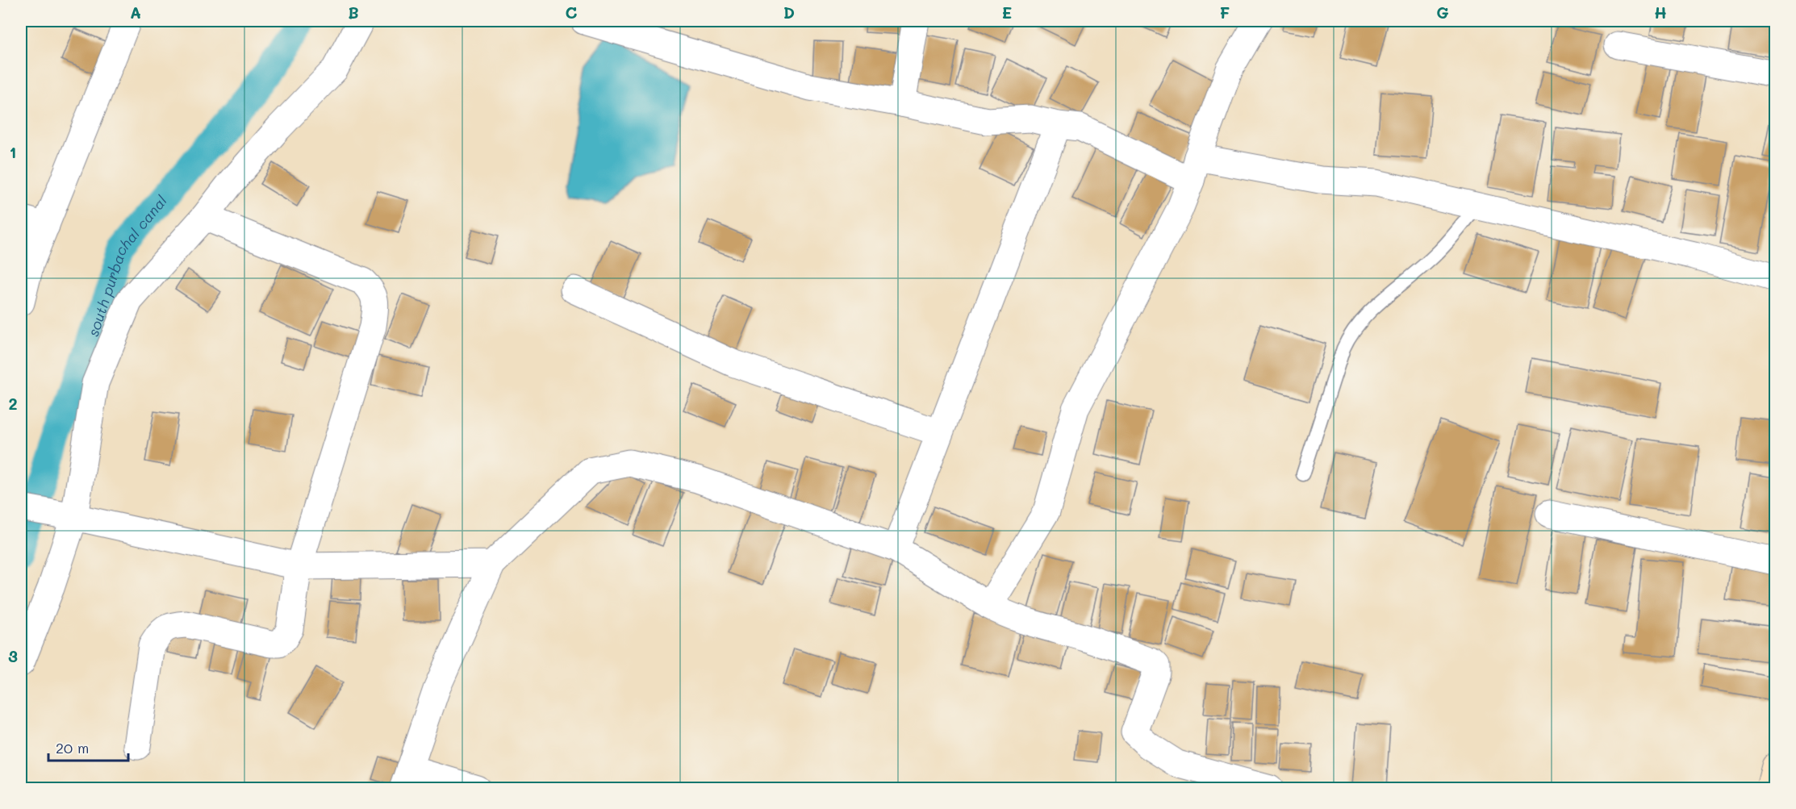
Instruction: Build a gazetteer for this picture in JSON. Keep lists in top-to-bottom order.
{
  "water": ["south purbachal canal"],
  "scale_bar": "20 m",
  "grid": {
    "columns": [
      "A",
      "B",
      "C",
      "D",
      "E",
      "F",
      "G",
      "H"
    ],
    "rows": ["1", "2", "3"]
  }
}
